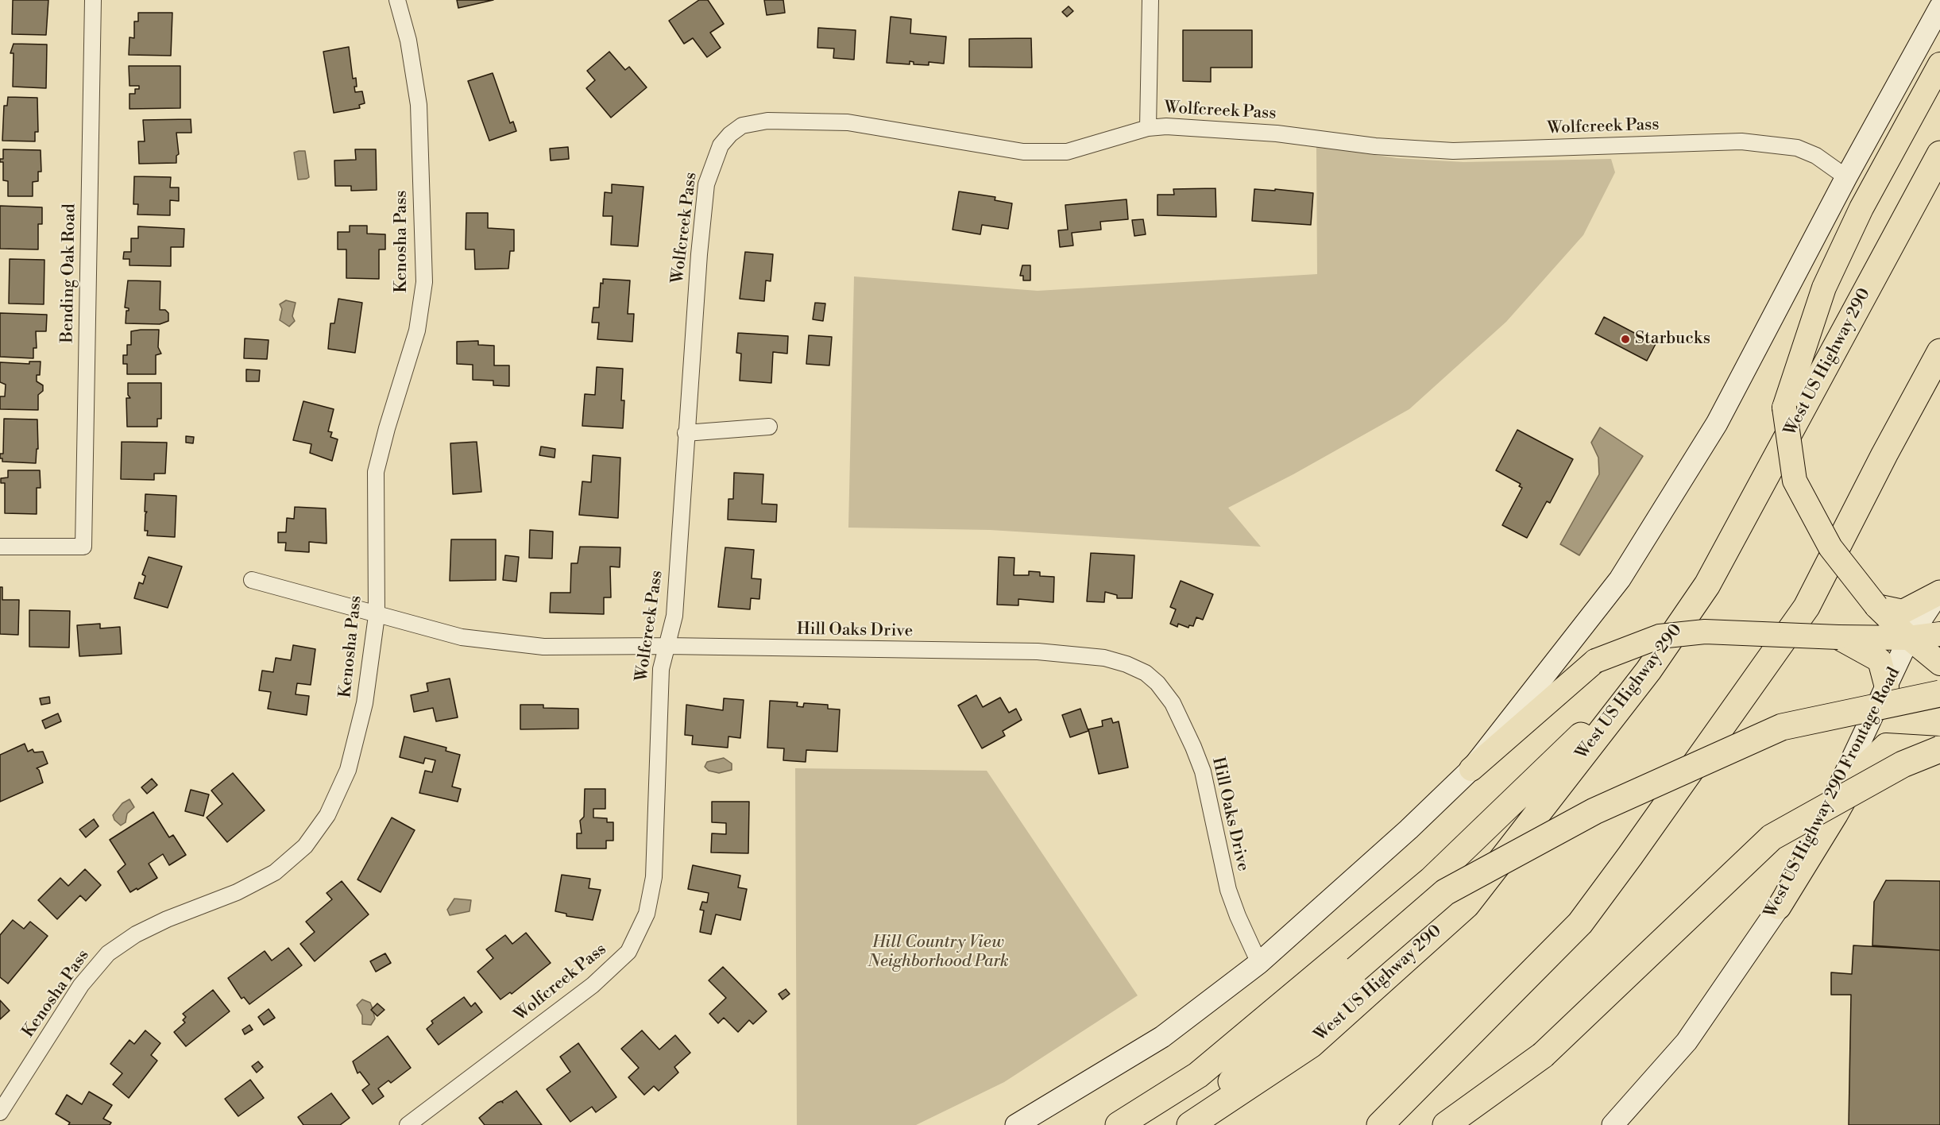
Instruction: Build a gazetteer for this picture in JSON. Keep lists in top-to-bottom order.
{
  "streets": {
    "highway": ["West US Highway 290"],
    "main road": ["West US Highway 290 Frontage Road"],
    "street": [
      "Wolfcreek Pass",
      "Kenosha Pass",
      "Bending Oak Road",
      "Hill Oaks Drive"
    ]
  },
  "crossings": [
    ["Wolfcreek Pass", "Hill Oaks Drive"],
    ["Kenosha Pass", "Hill Oaks Drive"]
  ],
  "parks": ["Hill Country View Neighborhood Park"],
  "places": ["Starbucks"]
}
